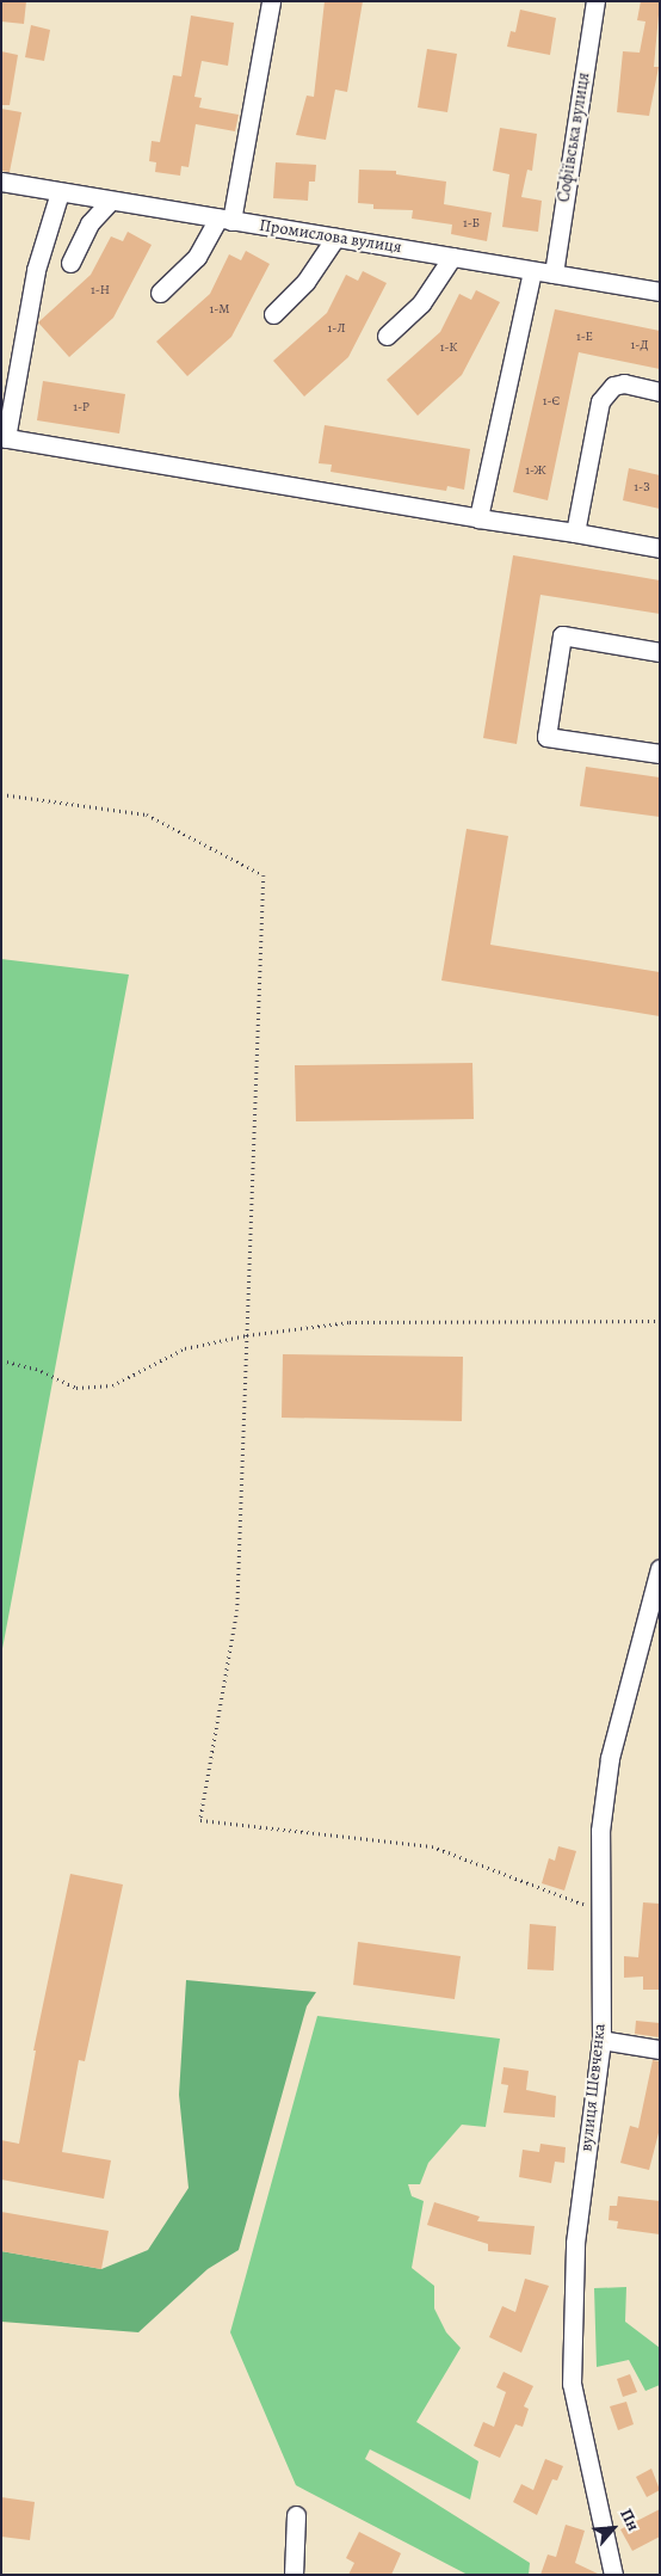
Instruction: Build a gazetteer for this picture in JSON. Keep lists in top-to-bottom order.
{
  "streets": {
    "street": ["Софіївська вулиця", "Промислова вулиця", "вулиця Шевченка"]
  },
  "crossings": [
    ["Софіївська вулиця", "Промислова вулиця"]
  ],
  "house_numbers": [
    "1-Б",
    "1-Н",
    "1-М",
    "1-Л",
    "1-Е",
    "1-Д",
    "1-К",
    "1-Є",
    "1-Р",
    "1-Ж",
    "1-З"
  ],
  "north": "top right"
}
